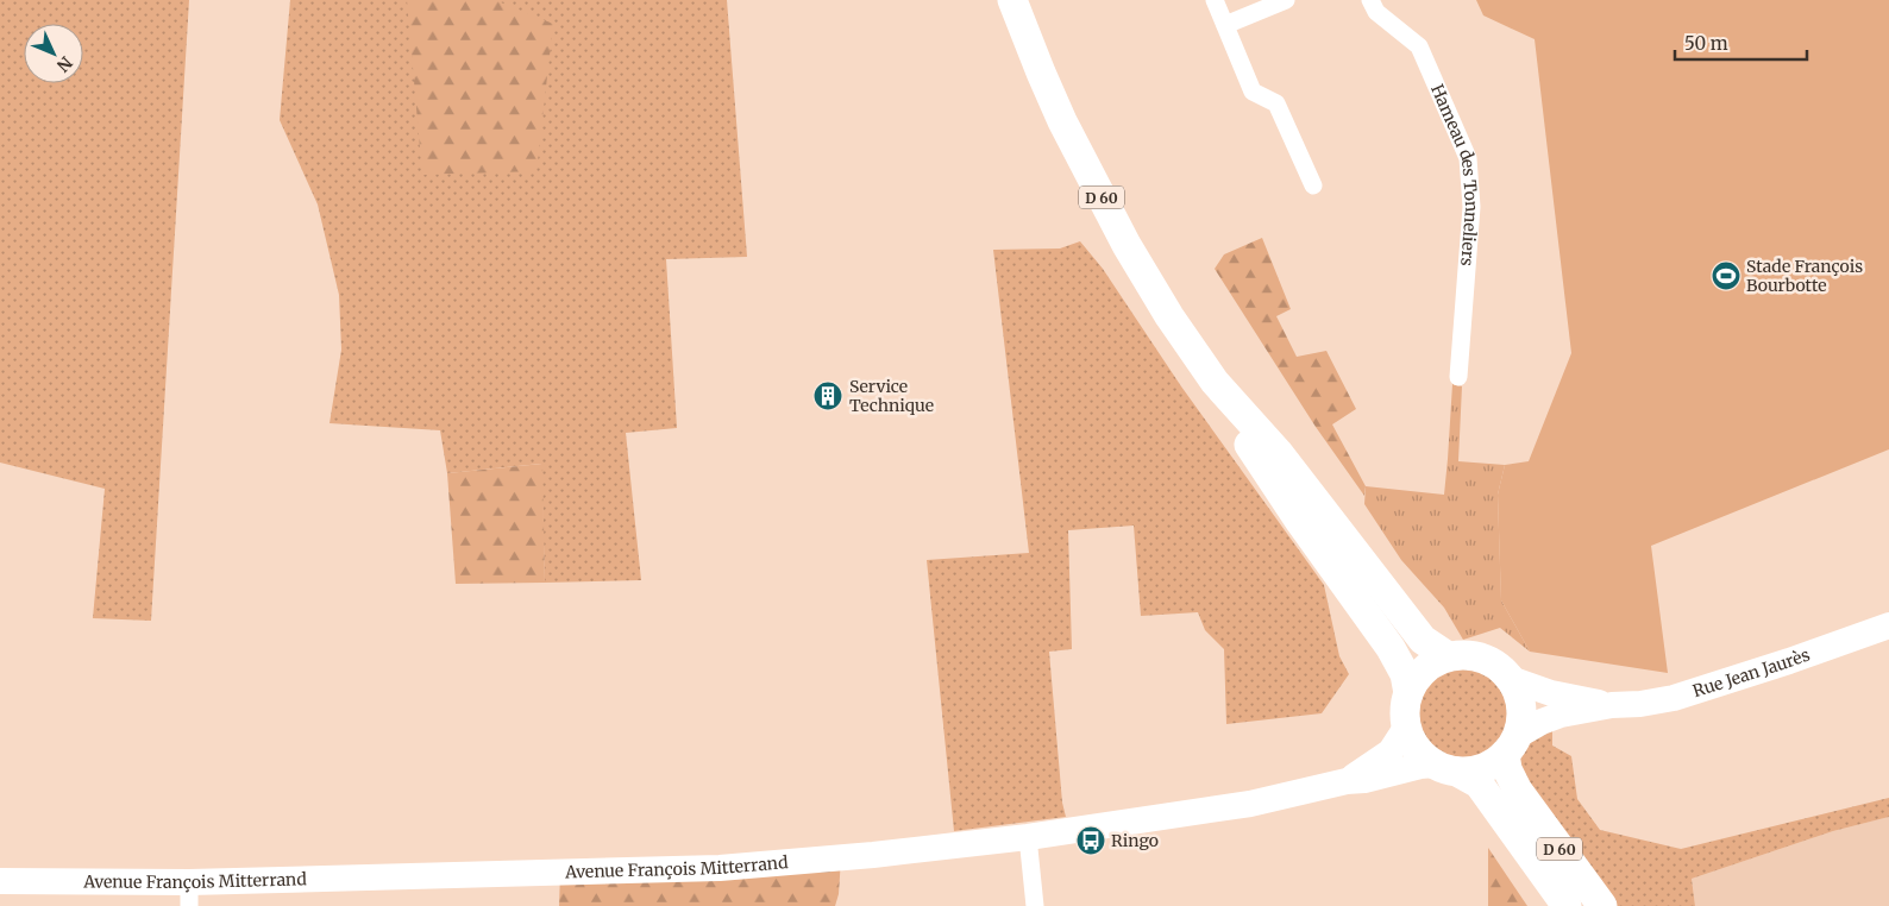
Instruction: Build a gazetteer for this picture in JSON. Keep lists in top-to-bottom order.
{
  "streets": {
    "main road": ["D 60", "Rue Jean Jaurès", "Avenue François Mitterrand"],
    "street": ["Hameau des Tonneliers"]
  },
  "crossings": [
    ["D 60", "Avenue François Mitterrand"]
  ],
  "places": {
    "sports": ["Stade François Bourbotte"],
    "building": ["Service Technique"],
    "bus stop": ["Ringo"]
  },
  "scale_bar": "50 m",
  "north": "bottom right"
}
